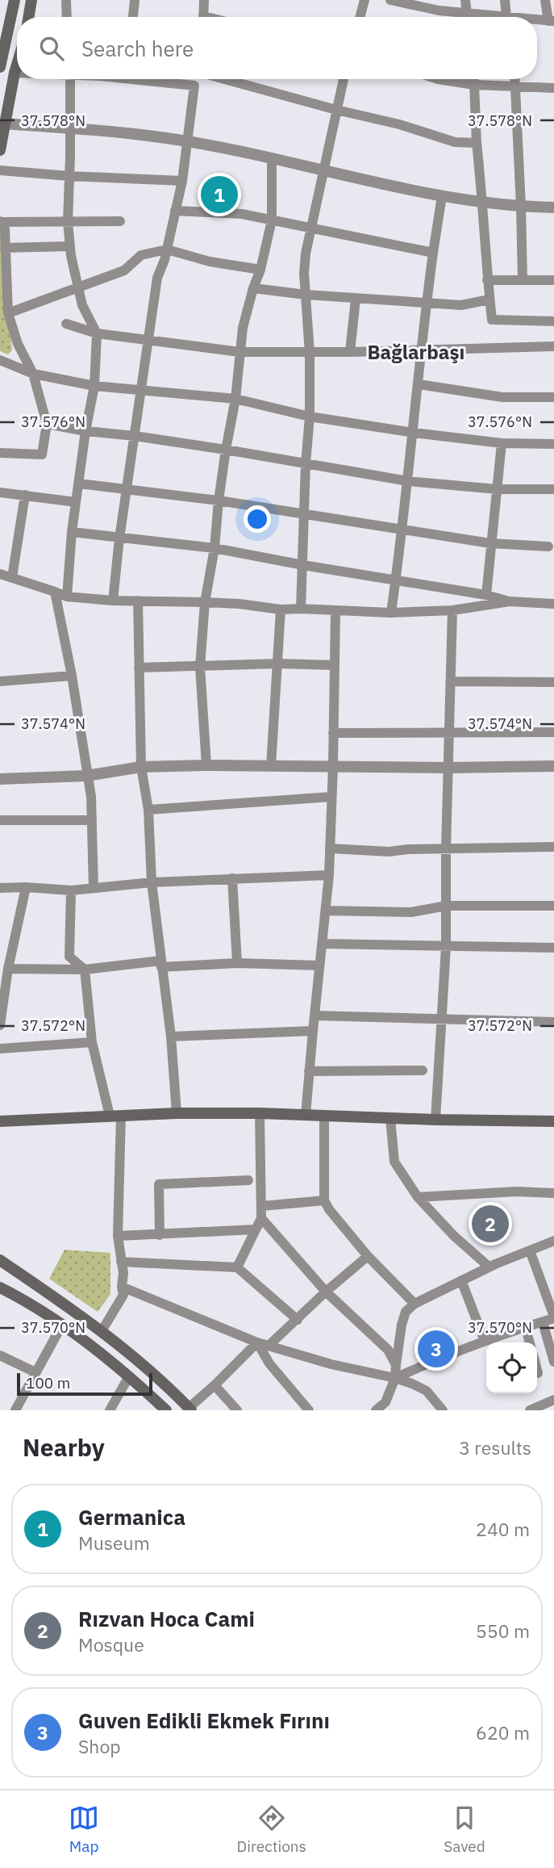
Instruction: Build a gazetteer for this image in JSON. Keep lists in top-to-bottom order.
{
  "districts": ["Bağlarbaşı"],
  "scale_bar": "100 m",
  "page": {
    "search": "Search here",
    "pins": ["1", "2", "3"],
    "scale": "100 m",
    "heading": ["Nearby", "3 results"],
    "list": [
      {
        "mark": "1",
        "name": "Germanica",
        "note": "Museum",
        "value": "240 m"
      },
      {
        "mark": "2",
        "name": "Rızvan Hoca Cami",
        "note": "Mosque",
        "value": "550 m"
      },
      {
        "mark": "3",
        "name": "Guven Edikli Ekmek Fırını",
        "note": "Shop",
        "value": "620 m"
      }
    ],
    "nav": ["Map", "Directions", "Saved"]
  },
  "coordinates": [
    "37.578°N",
    "37.576°N",
    "37.574°N",
    "37.572°N",
    "37.570°N"
  ]
}
